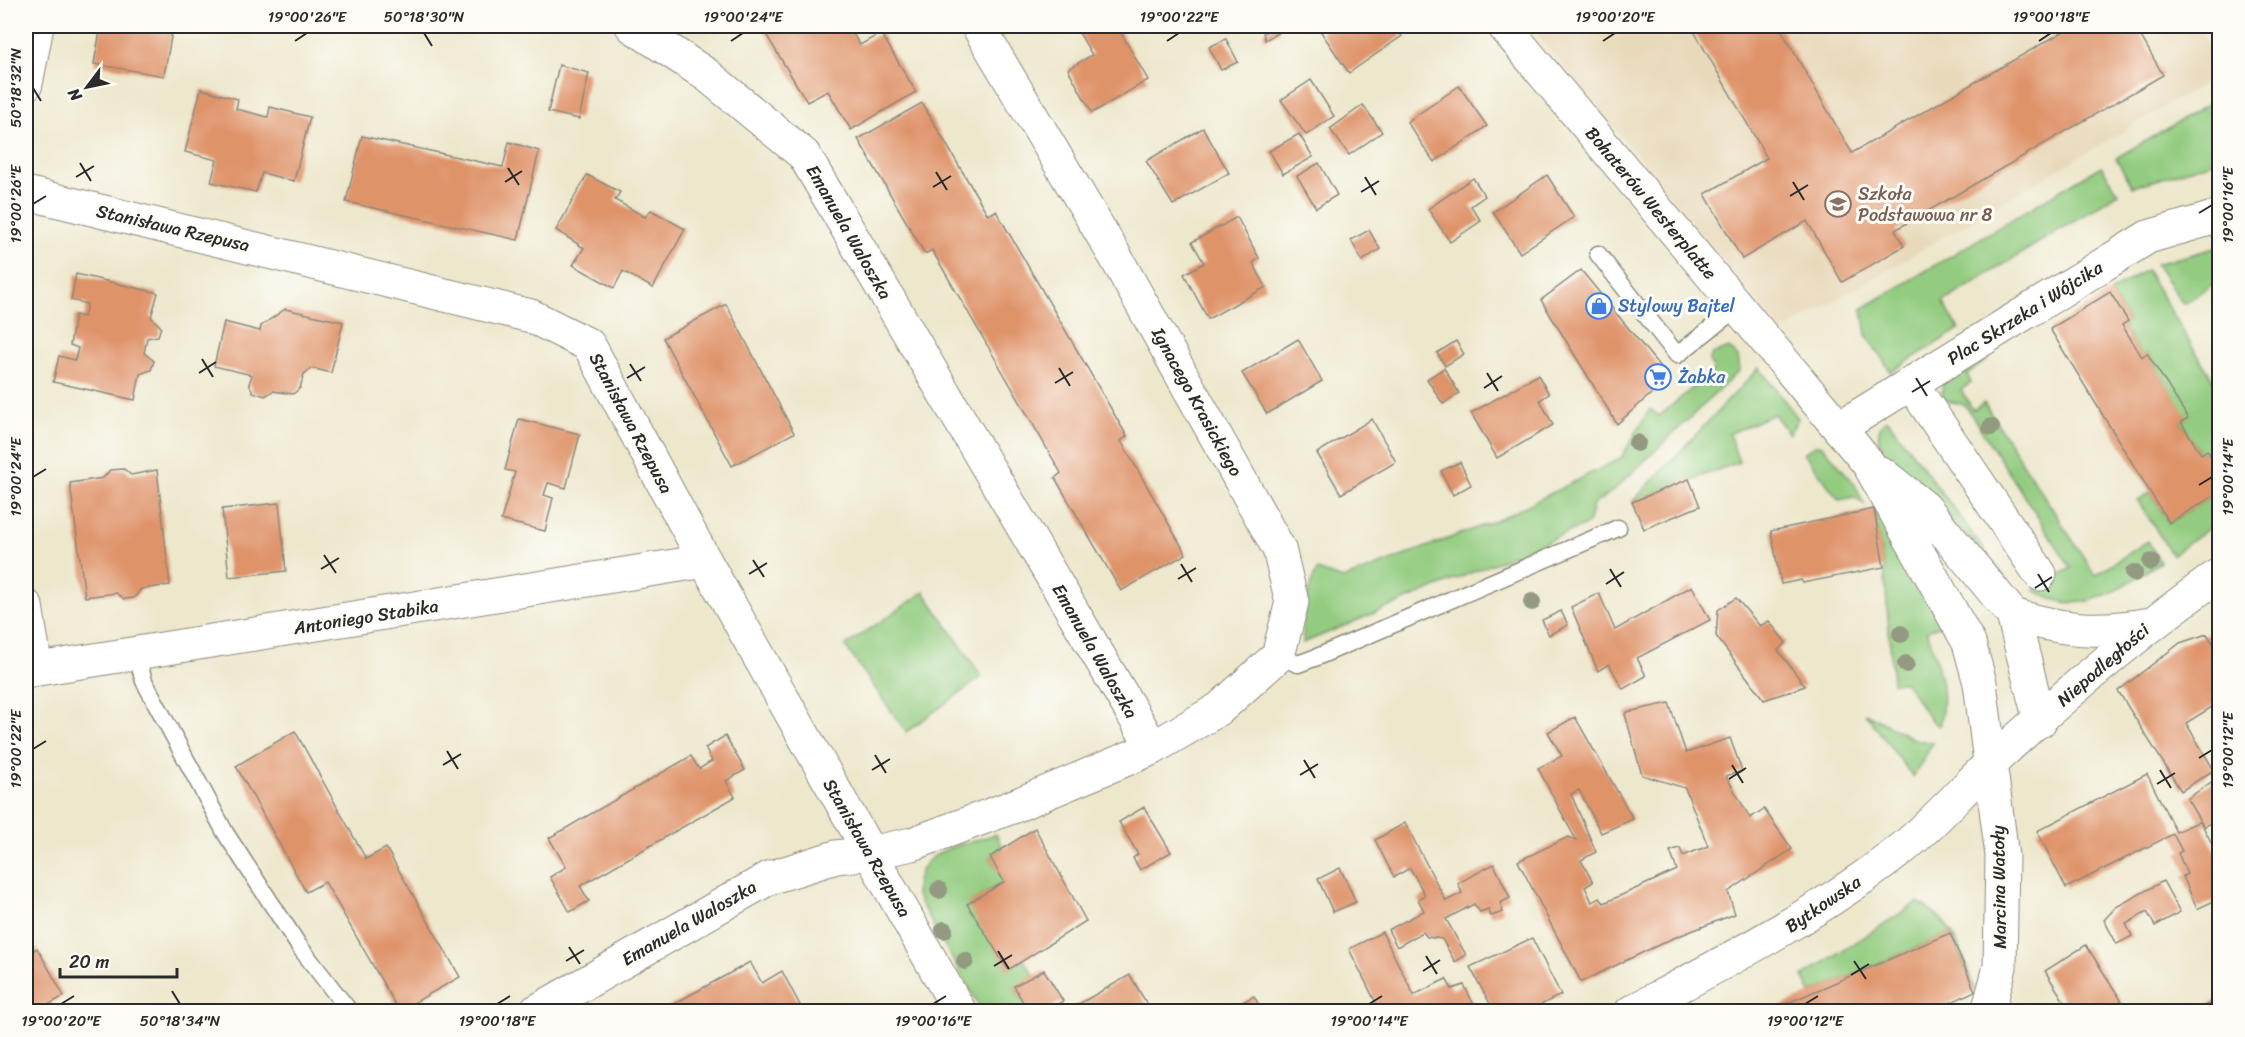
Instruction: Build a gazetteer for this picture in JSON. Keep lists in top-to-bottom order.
{
  "streets": {
    "street": [
      "Bohaterów Westerplatte",
      "Stanisława Rzepusa",
      "Emanuela Waloszka",
      "Plac Skrzeka i Wójcika",
      "Ignacego Krasickiego",
      "Antoniego Stabika",
      "Niepodległości",
      "Marcina Watoły",
      "Bytkowska"
    ]
  },
  "crossings": [
    ["Bohaterów Westerplatte", "Plac Skrzeka i Wójcika"],
    ["Bohaterów Westerplatte", "Niepodległości"],
    ["Bohaterów Westerplatte", "Marcina Watoły"],
    ["Bohaterów Westerplatte", "Bytkowska"],
    ["Stanisława Rzepusa", "Emanuela Waloszka"],
    ["Stanisława Rzepusa", "Antoniego Stabika"],
    ["Niepodległości", "Marcina Watoły"],
    ["Niepodległości", "Bytkowska"],
    ["Marcina Watoły", "Bytkowska"]
  ],
  "places": {
    "school or university": ["Szkoła Podstawowa nr 8"],
    "shop": ["Stylowy Bajtel"],
    "supermarket": ["Żabka"]
  },
  "scale_bar": "20 m",
  "north": "bottom left",
  "coordinates": [
    "19°00'26\"E",
    "50°18'30\"N",
    "19°00'24\"E",
    "19°00'22\"E",
    "19°00'20\"E",
    "19°00'18\"E",
    "50°18'32\"N",
    "19°00'16\"E",
    "19°00'14\"E",
    "19°00'12\"E",
    "50°18'34\"N"
  ]
}
